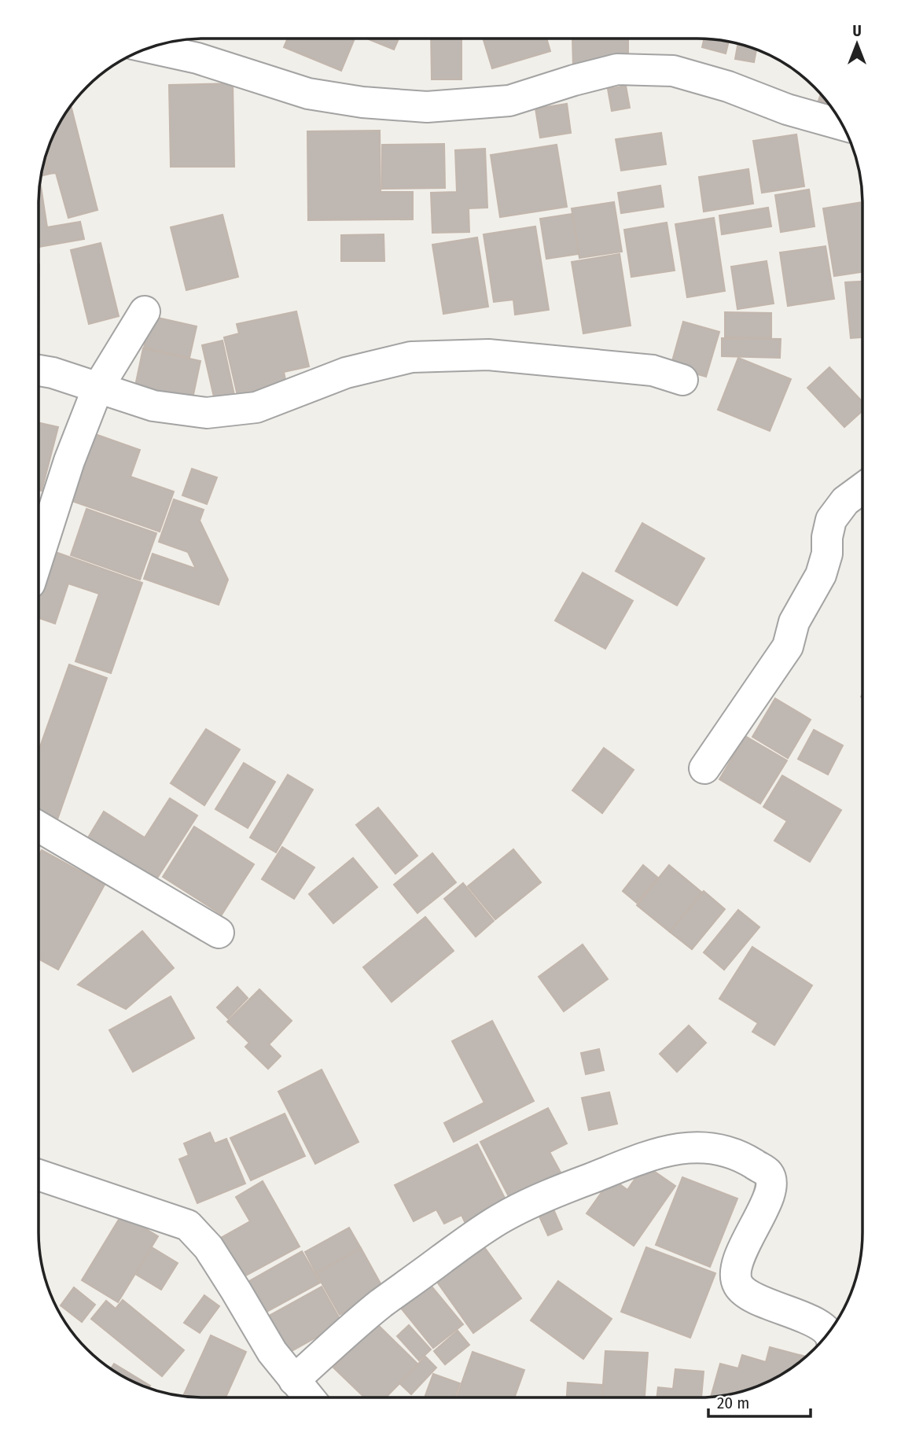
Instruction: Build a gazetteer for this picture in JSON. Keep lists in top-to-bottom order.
{
  "scale_bar": "20 m",
  "north": "top"
}
